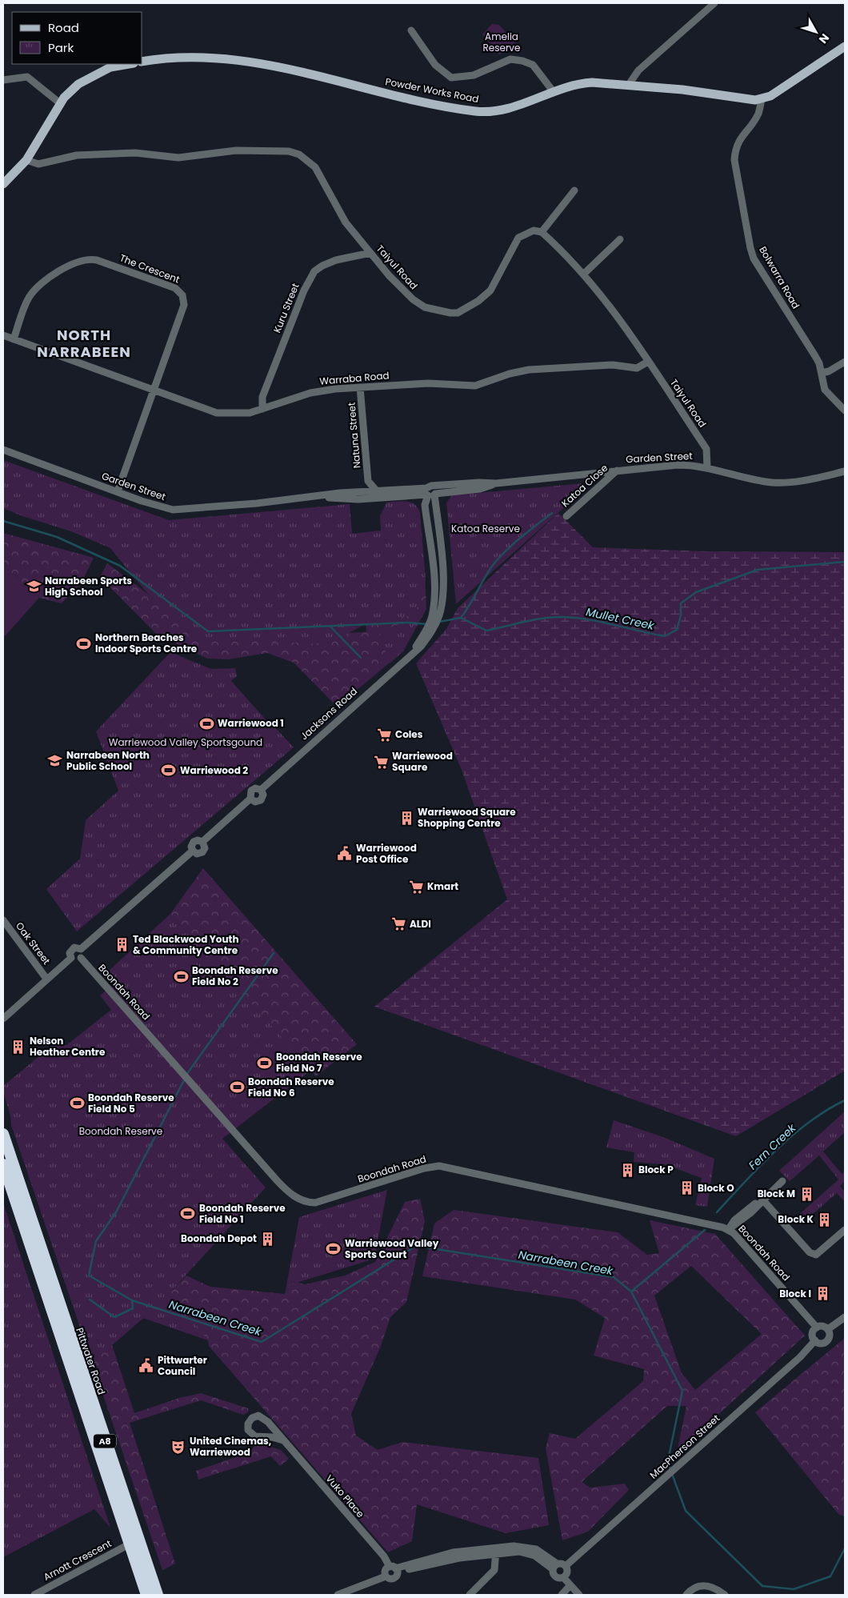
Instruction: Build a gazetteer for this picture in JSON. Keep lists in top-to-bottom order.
{
  "streets": {
    "highway": ["Pittwater Road", "A8"],
    "main road": ["Powder Works Road"],
    "street": [
      "Taiyul Road",
      "The Crescent",
      "Bolwarra Road",
      "Kuru Street",
      "Warraba Road",
      "Natuna Street",
      "Garden Street",
      "Katoa Close",
      "Jacksons Road",
      "Oak Street",
      "Boondah Road",
      "MacPherson Street",
      "Vuko Place",
      "Arnott Crescent"
    ]
  },
  "crossings": [
    ["Powder Works Road", "Bolwarra Road"],
    ["Taiyul Road", "Kuru Street"],
    ["Taiyul Road", "Warraba Road"],
    ["Taiyul Road", "Garden Street"],
    ["The Crescent", "Warraba Road"],
    ["The Crescent", "Garden Street"],
    ["Kuru Street", "Warraba Road"],
    ["Warraba Road", "Natuna Street"],
    ["Natuna Street", "Garden Street"],
    ["Garden Street", "Katoa Close"],
    ["Garden Street", "Jacksons Road"],
    ["Jacksons Road", "Boondah Road"],
    ["Boondah Road", "MacPherson Street"],
    ["Pittwater Road", "Arnott Crescent"]
  ],
  "districts": ["NORTH NARRABEEN"],
  "water": ["Mullet Creek", "Fern Creek", "Narrabeen Creek"],
  "parks": [
    "Amelia Reserve",
    "Katoa Reserve",
    "Warriewood Valley Sportsgound",
    "Boondah Reserve"
  ],
  "places": {
    "school or university": ["Narrabeen Sports High School", "Narrabeen North Public School"],
    "sports": [
      "Northern Beaches Indoor Sports Centre",
      "Warriewood 1",
      "Warriewood 2",
      "Boondah Reserve Field No 2",
      "Boondah Reserve Field No 7",
      "Boondah Reserve Field No 6",
      "Boondah Reserve Field No 5",
      "Boondah Reserve Field No 1",
      "Warriewood Valley Sports Court"
    ],
    "supermarket": [
      "Coles",
      "Warriewood Square",
      "Kmart",
      "ALDI"
    ],
    "building": [
      "Warriewood Square Shopping Centre",
      "Ted Blackwood Youth & Community Centre",
      "Nelson Heather Centre",
      "Block P",
      "Block O",
      "Block M",
      "Block K",
      "Boondah Depot",
      "Block I"
    ],
    "public building": ["Warriewood Post Office", "Pittwarter Council"],
    "theatre": ["United Cinemas, Warriewood"]
  },
  "legend": ["Road", "Park"],
  "north": "bottom right"
}
